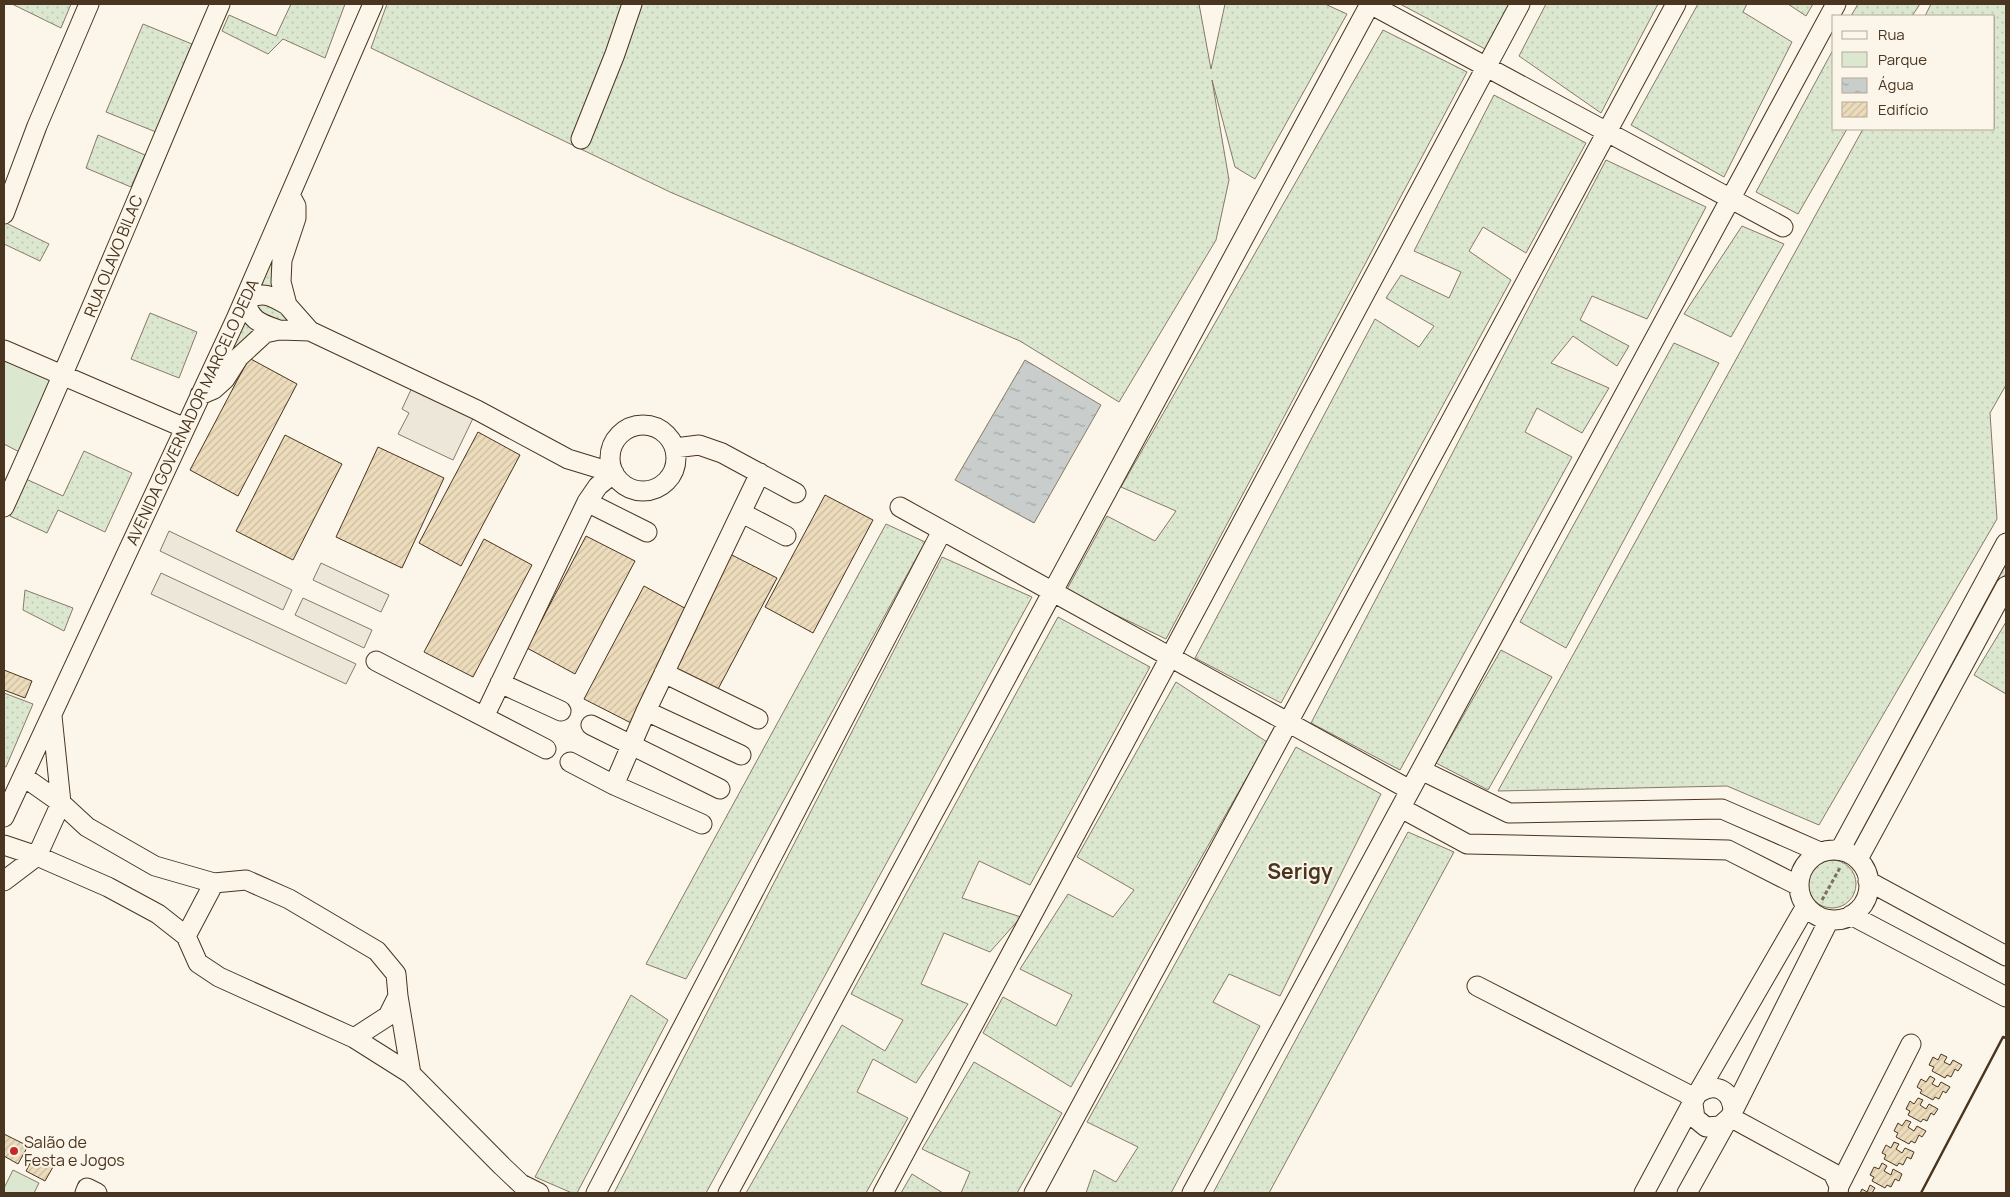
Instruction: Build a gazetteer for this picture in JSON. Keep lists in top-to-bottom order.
{
  "streets": {
    "street": ["RUA OLAVO BILAC", "AVENIDA GOVERNADOR MARCELO DEDA"]
  },
  "districts": ["Serigy"],
  "places": ["Salão de Festa e Jogos"],
  "legend": [
    "Rua",
    "Parque",
    "Água",
    "Edifício"
  ]
}
